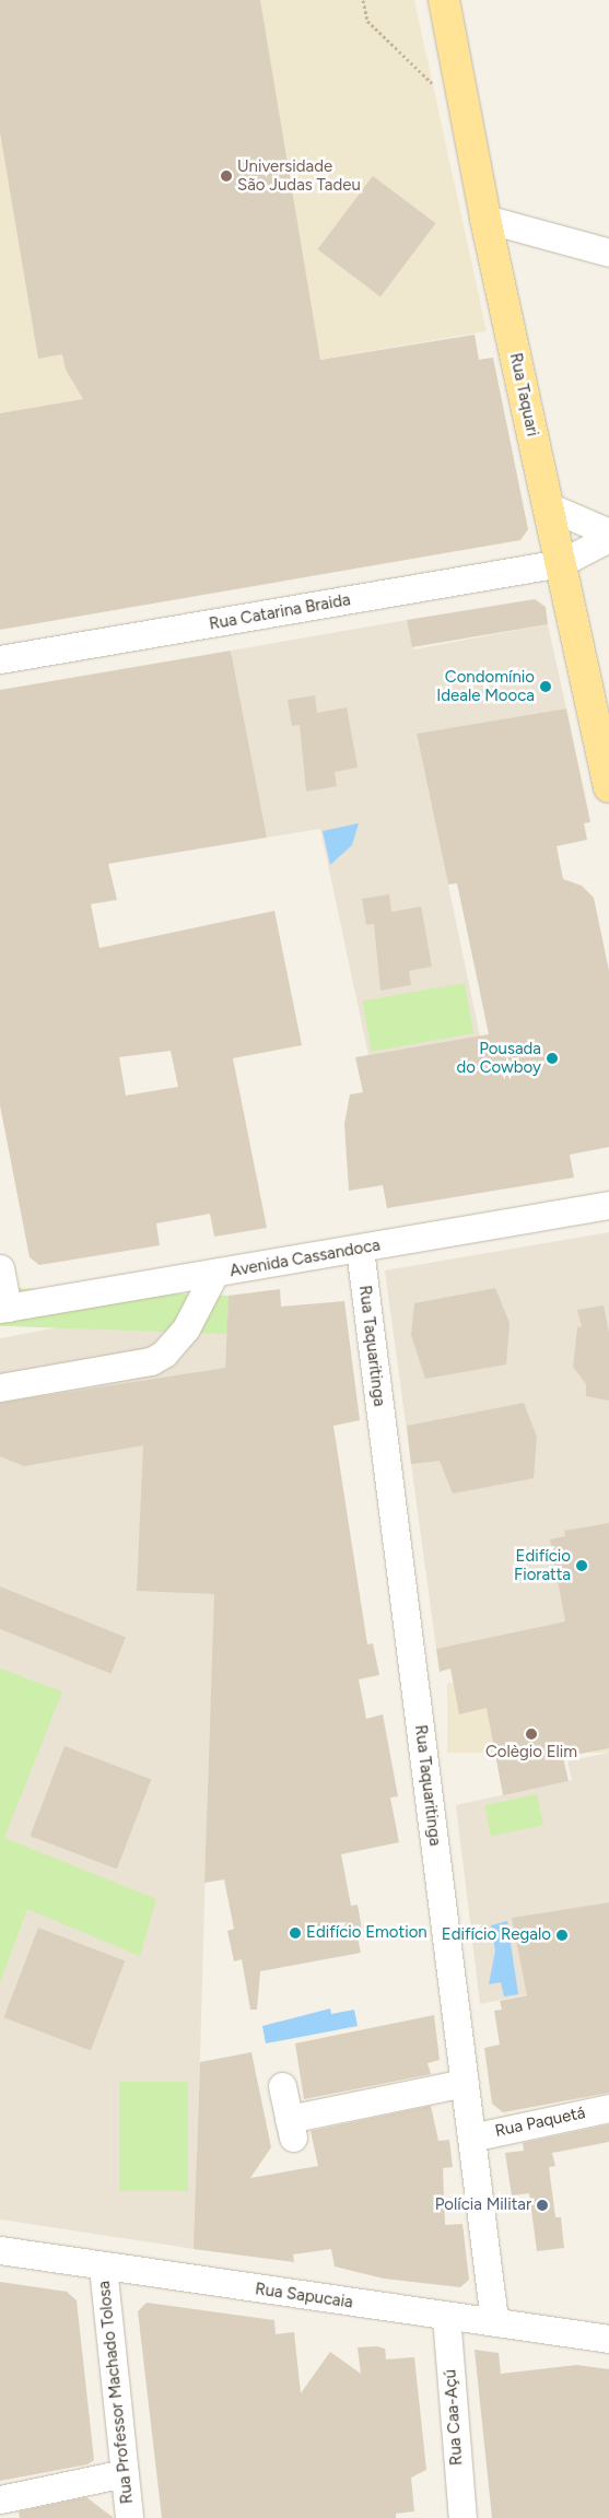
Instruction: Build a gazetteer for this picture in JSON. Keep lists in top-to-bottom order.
{
  "streets": {
    "main road": ["Rua Taquari"],
    "street": [
      "Rua Catarina Braida",
      "Avenida Cassandoca",
      "Rua Taquaritinga",
      "Rua Paquetá",
      "Rua Sapucaia",
      "Rua Professor Machado Tolosa",
      "Rua Caa-Açú"
    ]
  },
  "crossings": [
    ["Rua Taquari", "Rua Catarina Braida"],
    ["Avenida Cassandoca", "Rua Taquaritinga"],
    ["Rua Taquaritinga", "Rua Paquetá"],
    ["Rua Taquaritinga", "Rua Sapucaia"],
    ["Rua Sapucaia", "Rua Professor Machado Tolosa"],
    ["Rua Sapucaia", "Rua Caa-Açú"]
  ],
  "places": [
    "Universidade São Judas Tadeu",
    "Condomínio Ideale Mooca",
    "Pousada do Cowboy",
    "Edifício Fioratta",
    "Colègio Elim",
    "Edifício Emotion",
    "Edifício Regalo",
    "Polícia Militar"
  ]
}
